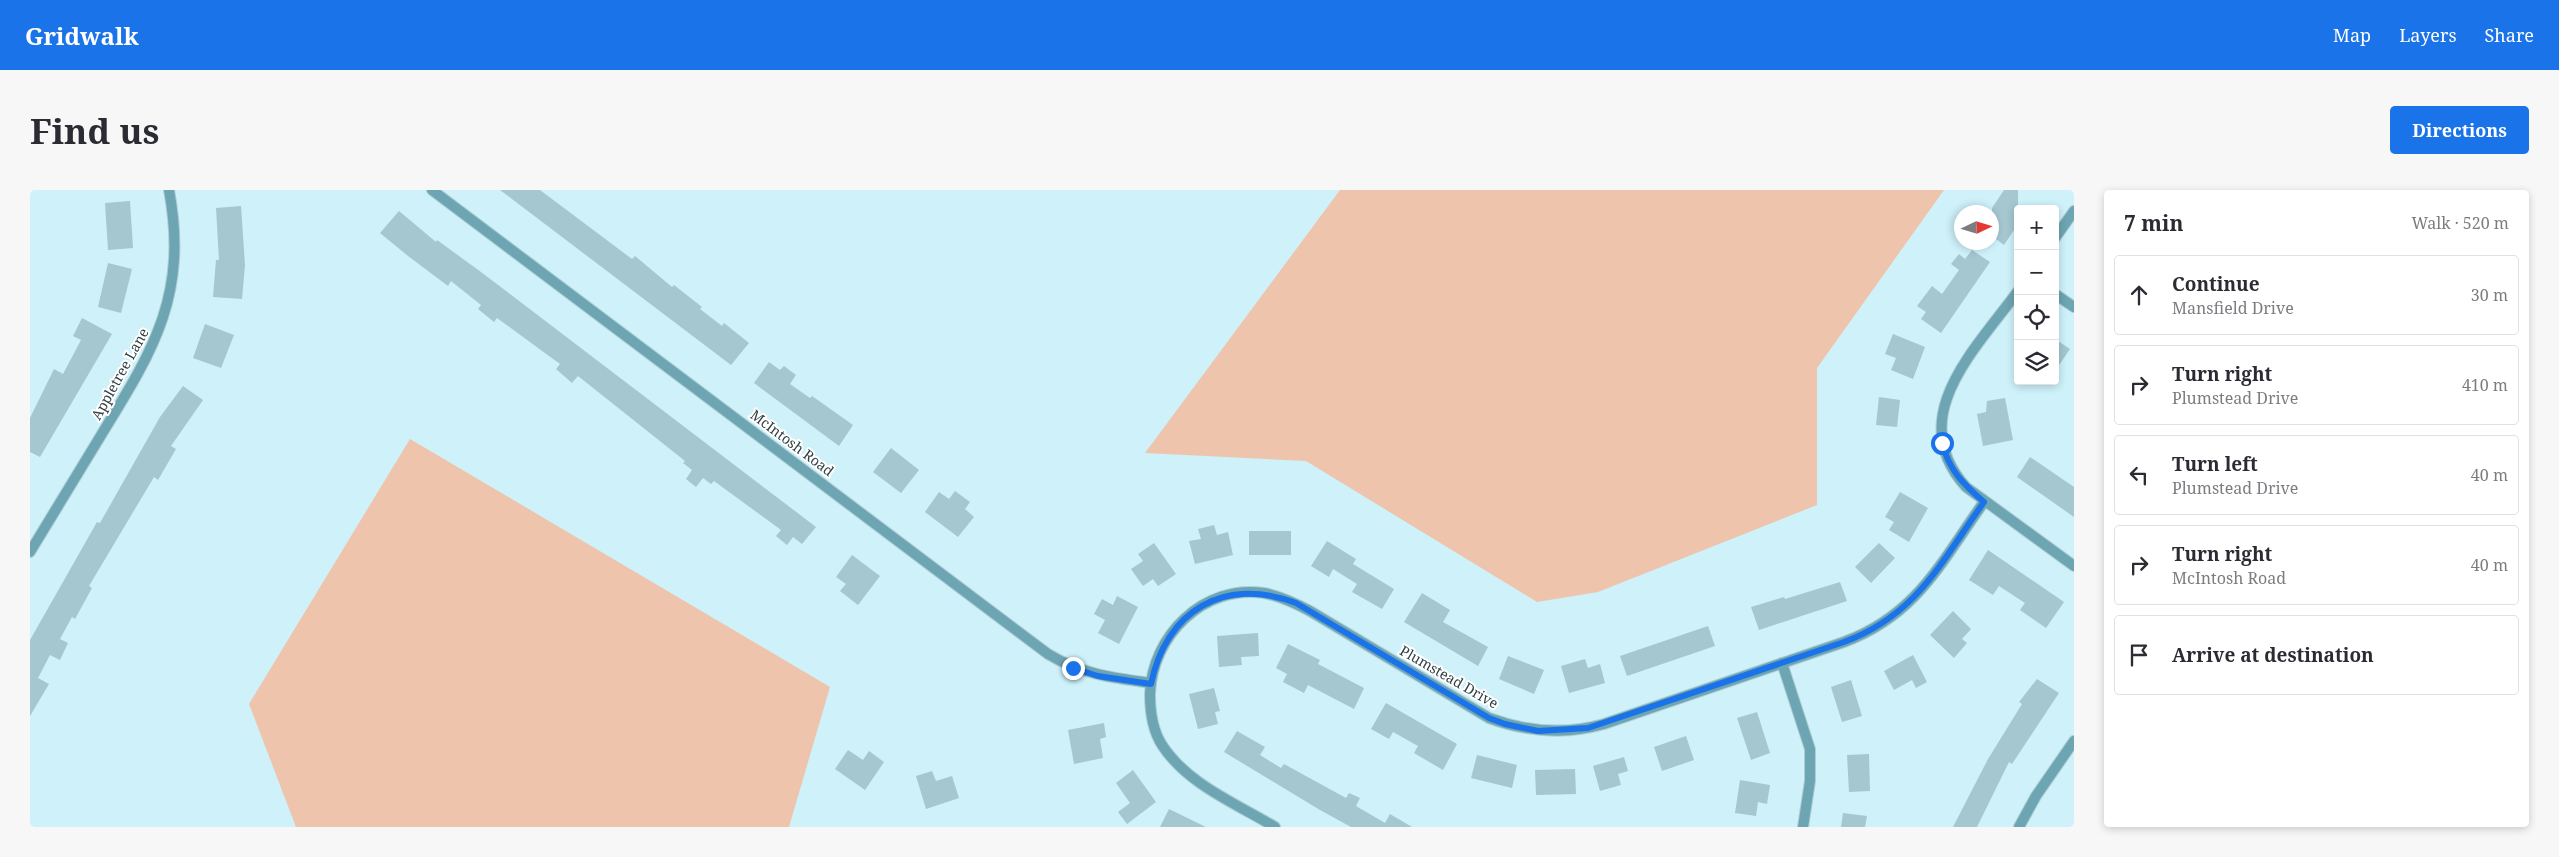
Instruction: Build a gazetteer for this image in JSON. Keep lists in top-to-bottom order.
{
  "streets": {
    "street": ["Appletree Lane", "McIntosh Road", "Plumstead Drive"]
  },
  "crossings": [
    ["McIntosh Road", "Plumstead Drive"]
  ],
  "north": "right",
  "page": {
    "header": "Gridwalk",
    "nav": ["Map", "Layers", "Share"],
    "buttons": "Directions",
    "title": "Find us",
    "heading": ["7 min", "Walk · 520 m"],
    "map_buttons": ["+", "−"],
    "list": [
      ["Continue", "Mansfield Drive", "30 m"],
      ["Turn right", "Plumstead Drive", "410 m"],
      ["Turn left", "Plumstead Drive", "40 m"],
      ["Turn right", "McIntosh Road", "40 m"],
      "Arrive at destination"
    ]
  }
}
